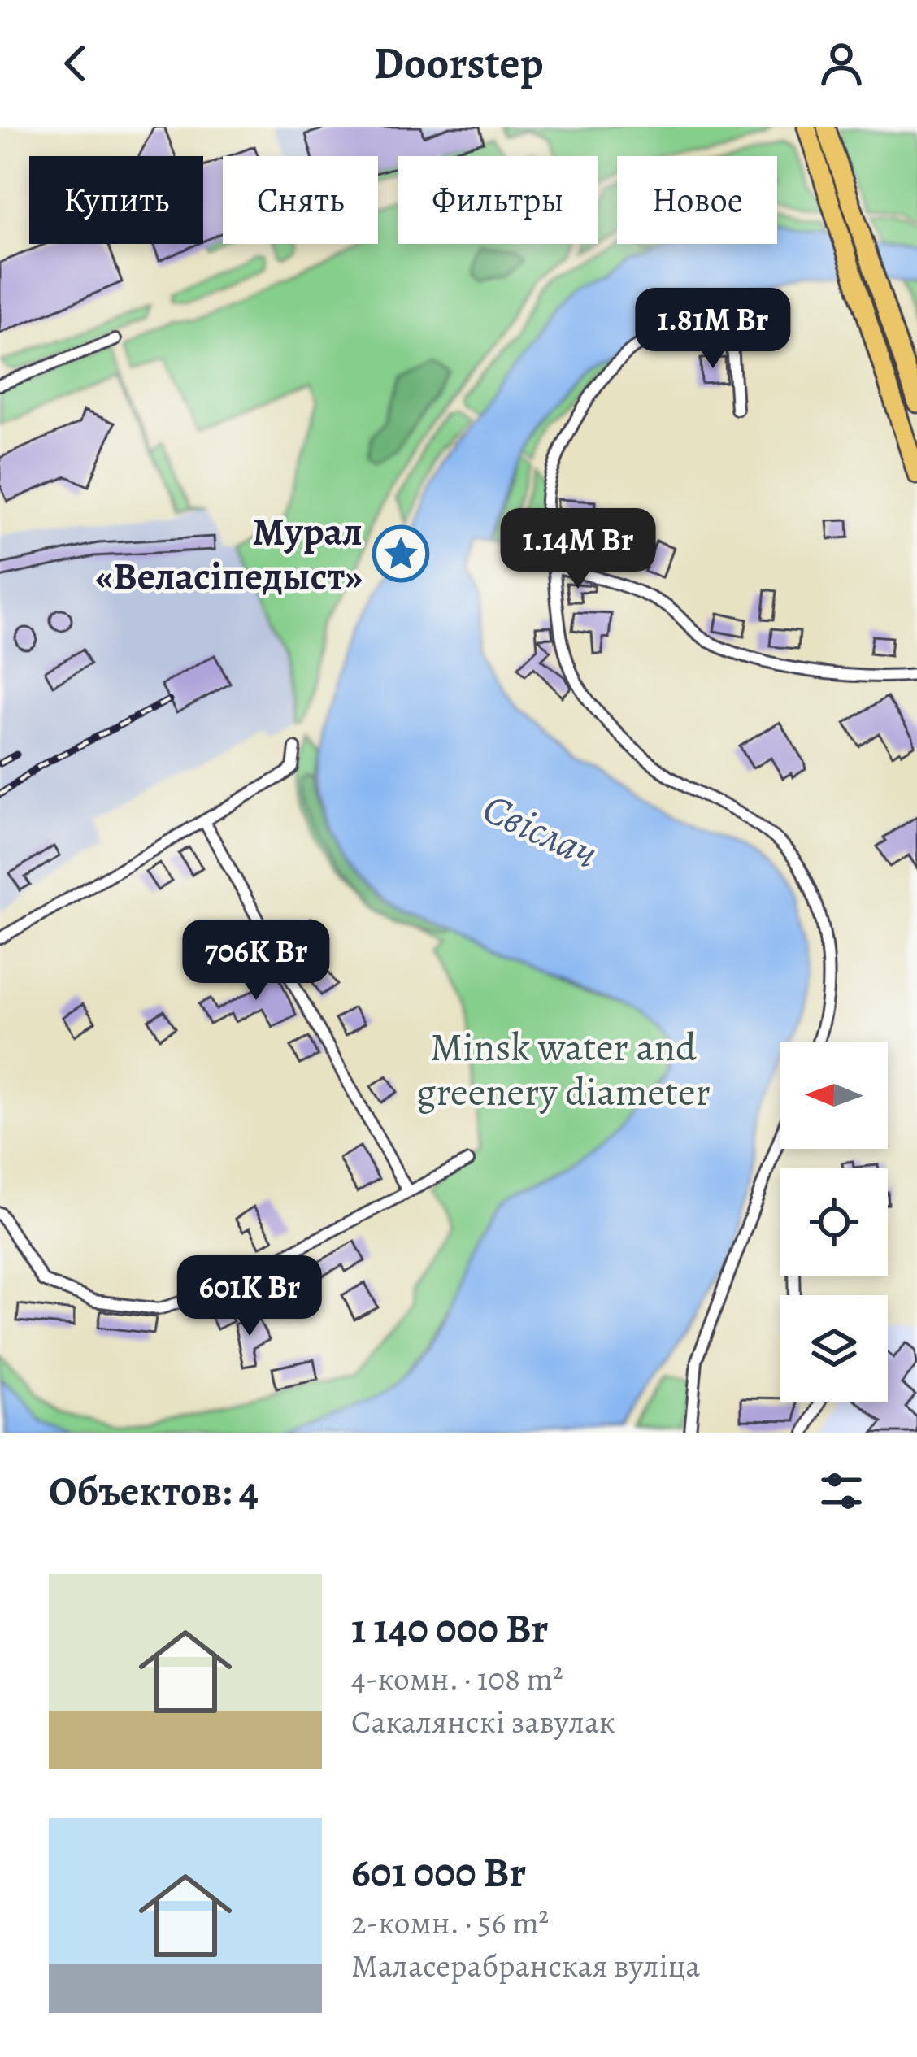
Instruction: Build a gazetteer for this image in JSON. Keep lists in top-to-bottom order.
{
  "water": ["Свіслач"],
  "parks": ["Minsk water and greenery diameter"],
  "places": {
    "place": ["Мурал «Веласіпедыст»"]
  },
  "north": "left",
  "page": {
    "header": "Doorstep",
    "chip": [
      "Купить",
      "Снять",
      "Фильтры",
      "Новое"
    ],
    "price": [
      "1.81M Br",
      "1.14M Br",
      "706K Br",
      "601K Br"
    ],
    "heading": "Объектов: 4",
    "list": [
      {
        "name": "1 140 000 Br",
        "note": "4-комн. · 108 m² · Сакалянскі завулак"
      },
      {
        "name": "601 000 Br",
        "note": "2-комн. · 56 m² · Маласерабранская вуліца"
      }
    ]
  }
}
